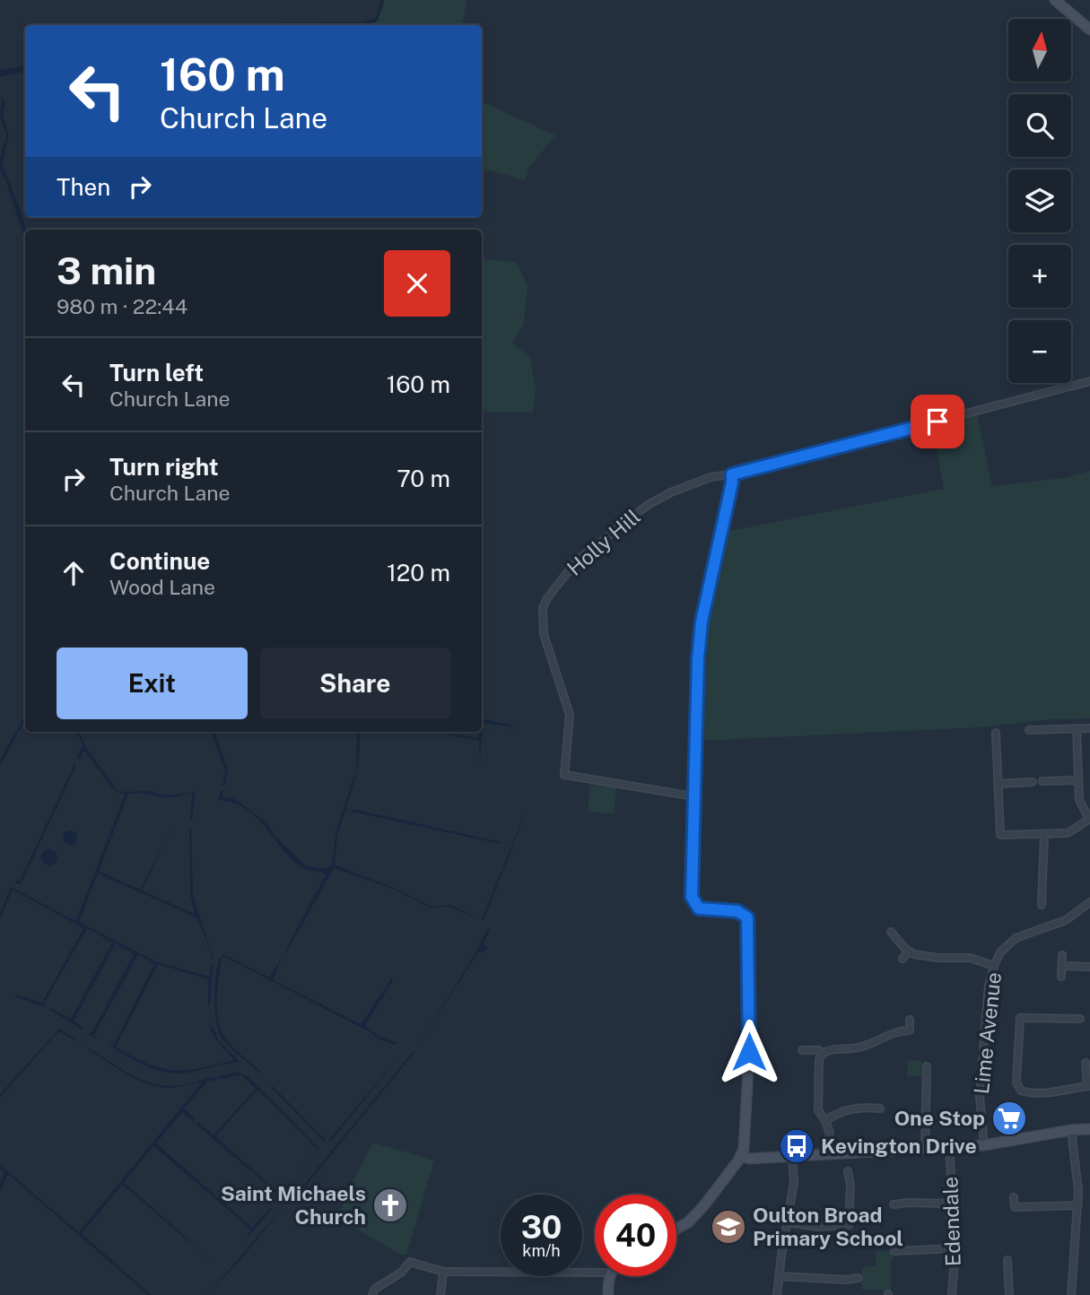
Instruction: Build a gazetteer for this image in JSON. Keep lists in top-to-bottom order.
{
  "streets": {
    "street": ["Holly Hill", "Lime Avenue", "Edendale"]
  },
  "places": {
    "supermarket": ["One Stop"],
    "bus stop": ["Kevington Drive"],
    "church": ["Saint Michaels Church"],
    "school or university": ["Oulton Broad Primary School"]
  },
  "north": "top",
  "page": {
    "map_buttons": ["+", "−"],
    "turn": ["160 m", "Church Lane"],
    "then": "Then",
    "heading": ["3 min", "980 m · 22:44"],
    "list": [
      {
        "name": "Turn left",
        "note": "Church Lane",
        "value": "160 m"
      },
      {
        "name": "Turn right",
        "note": "Church Lane",
        "value": "70 m"
      },
      {
        "name": "Continue",
        "note": "Wood Lane",
        "value": "120 m"
      }
    ],
    "buttons": ["Exit", "Share"],
    "speed": "30 km/h",
    "limit": "40"
  }
}
